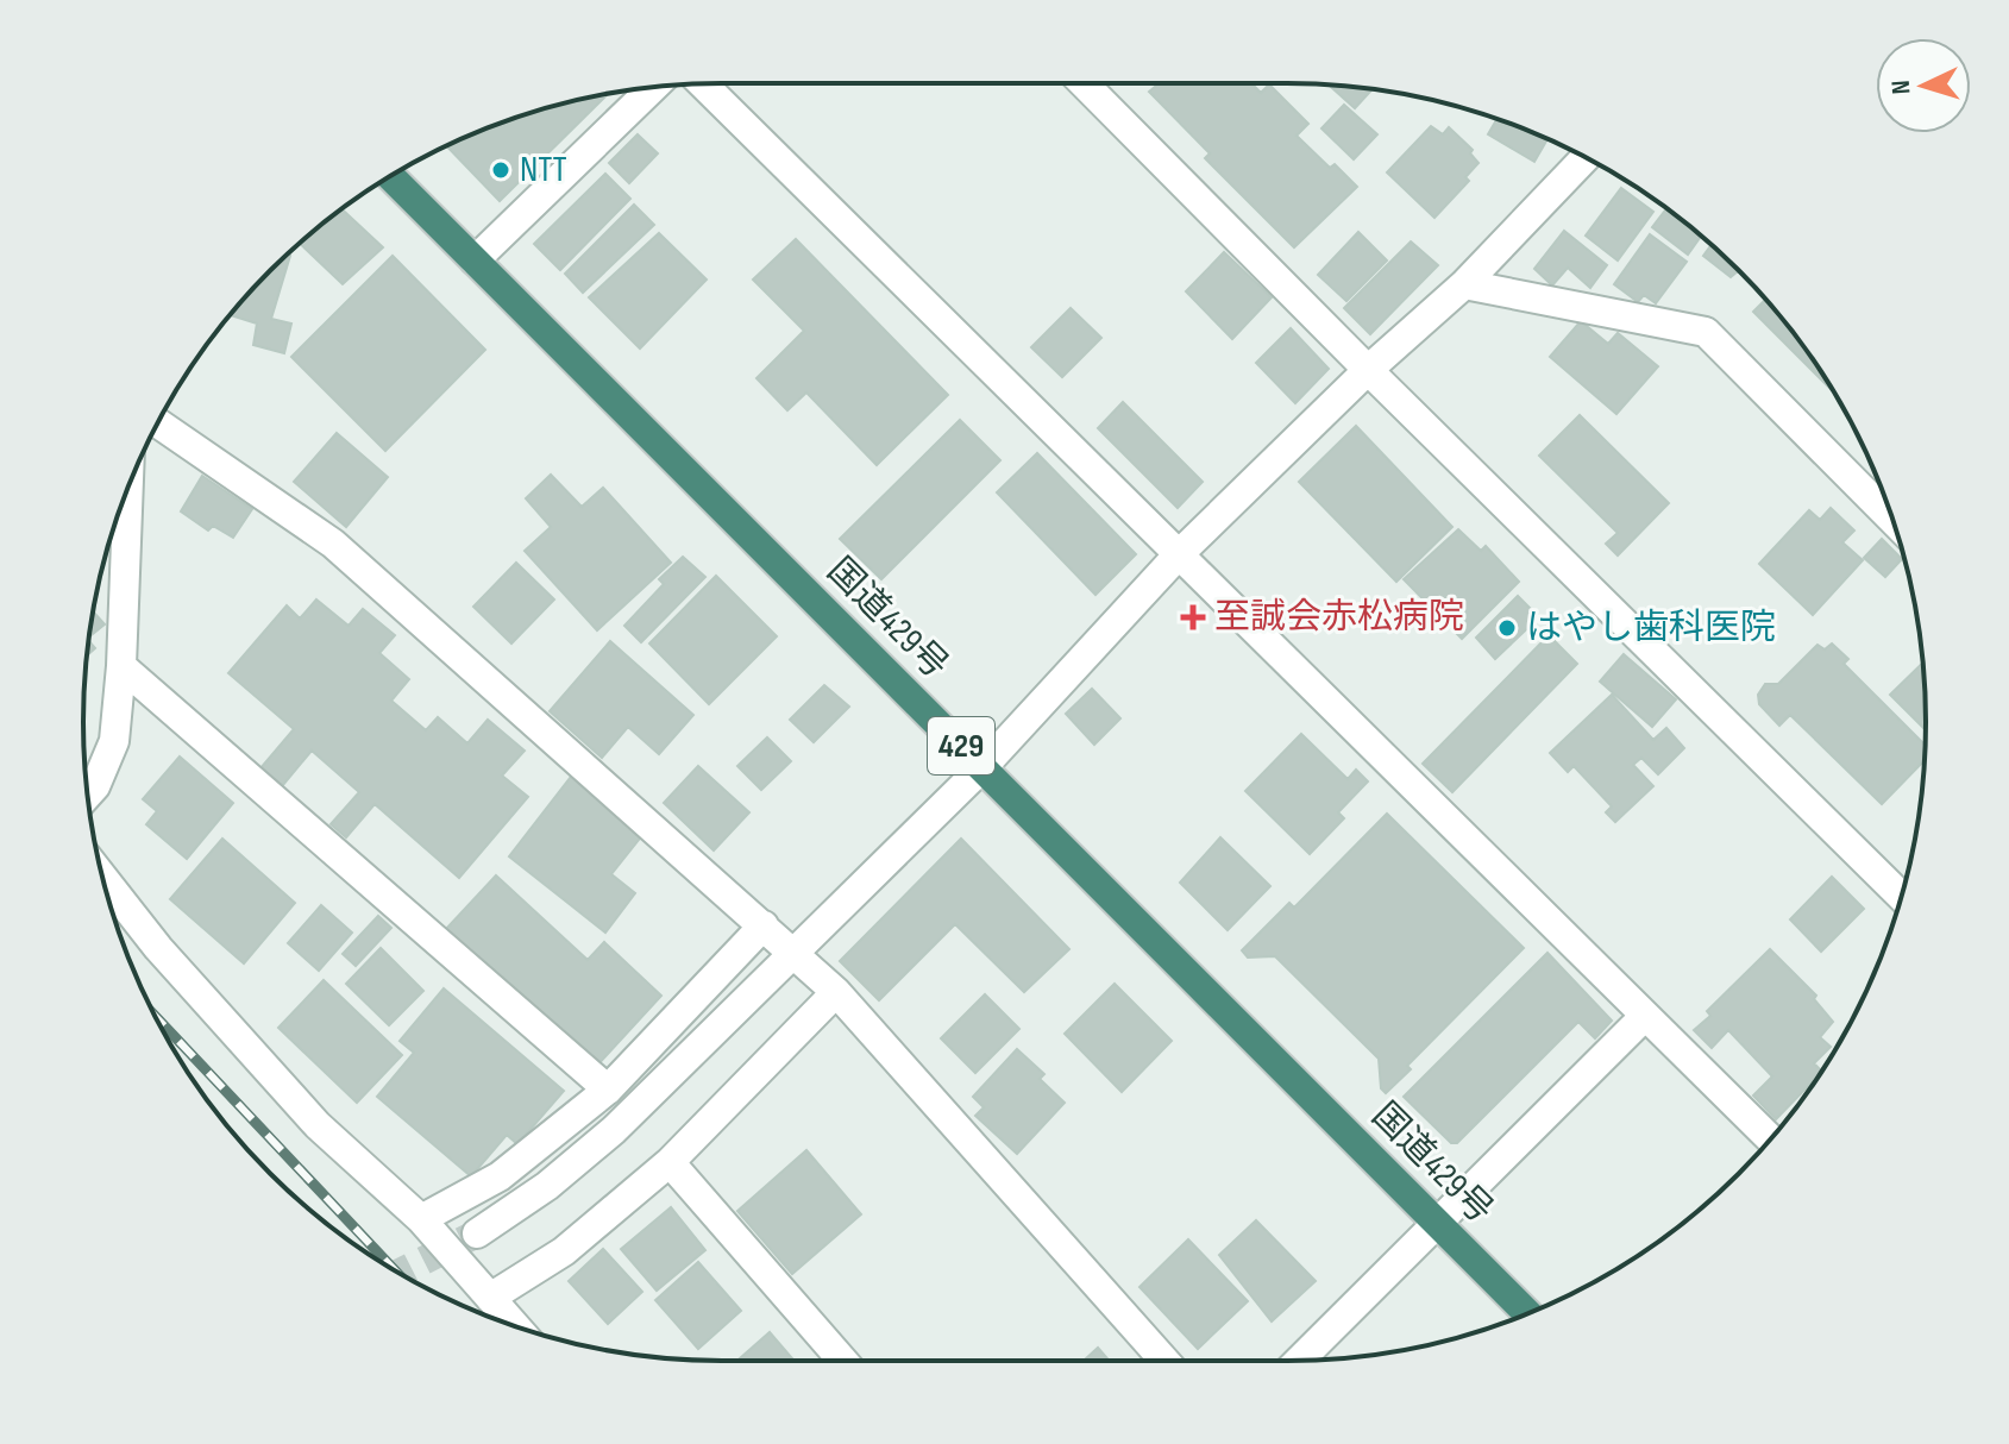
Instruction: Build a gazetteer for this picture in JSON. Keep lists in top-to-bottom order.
{
  "streets": {
    "highway": ["国道429号", "429"]
  },
  "places": {
    "other": ["NTT", "はやし歯科医院"],
    "health": ["至誠会赤松病院"]
  },
  "north": "left"
}
